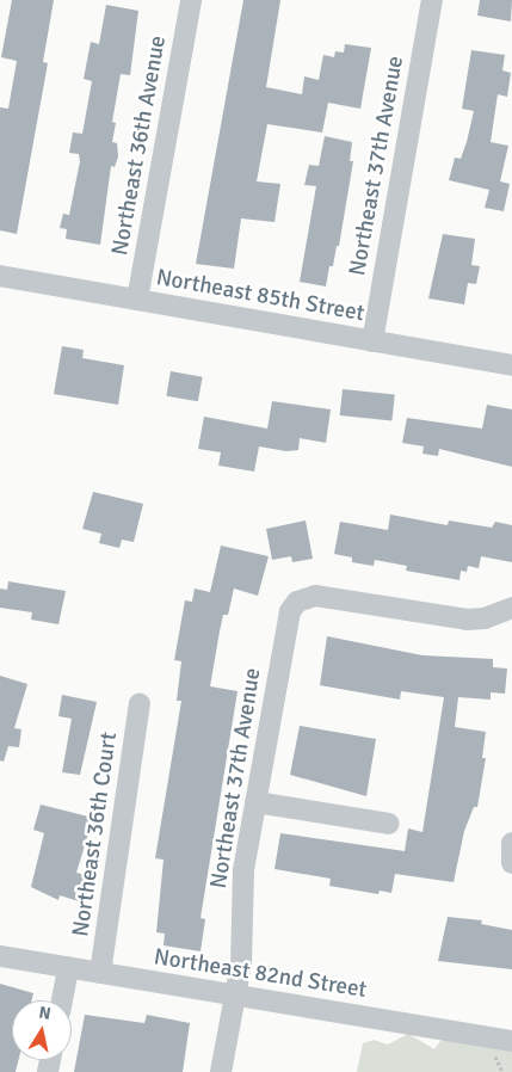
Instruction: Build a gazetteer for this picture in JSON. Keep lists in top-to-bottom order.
{
  "streets": {
    "street": [
      "Northeast 36th Avenue",
      "Northeast 37th Avenue",
      "Northeast 85th Street",
      "Northeast 36th Court",
      "Northeast 82nd Street"
    ]
  },
  "crossings": [
    ["Northeast 36th Avenue", "Northeast 85th Street"],
    ["Northeast 37th Avenue", "Northeast 85th Street"],
    ["Northeast 37th Avenue", "Northeast 82nd Street"],
    ["Northeast 36th Court", "Northeast 82nd Street"]
  ],
  "north": "top"
}
